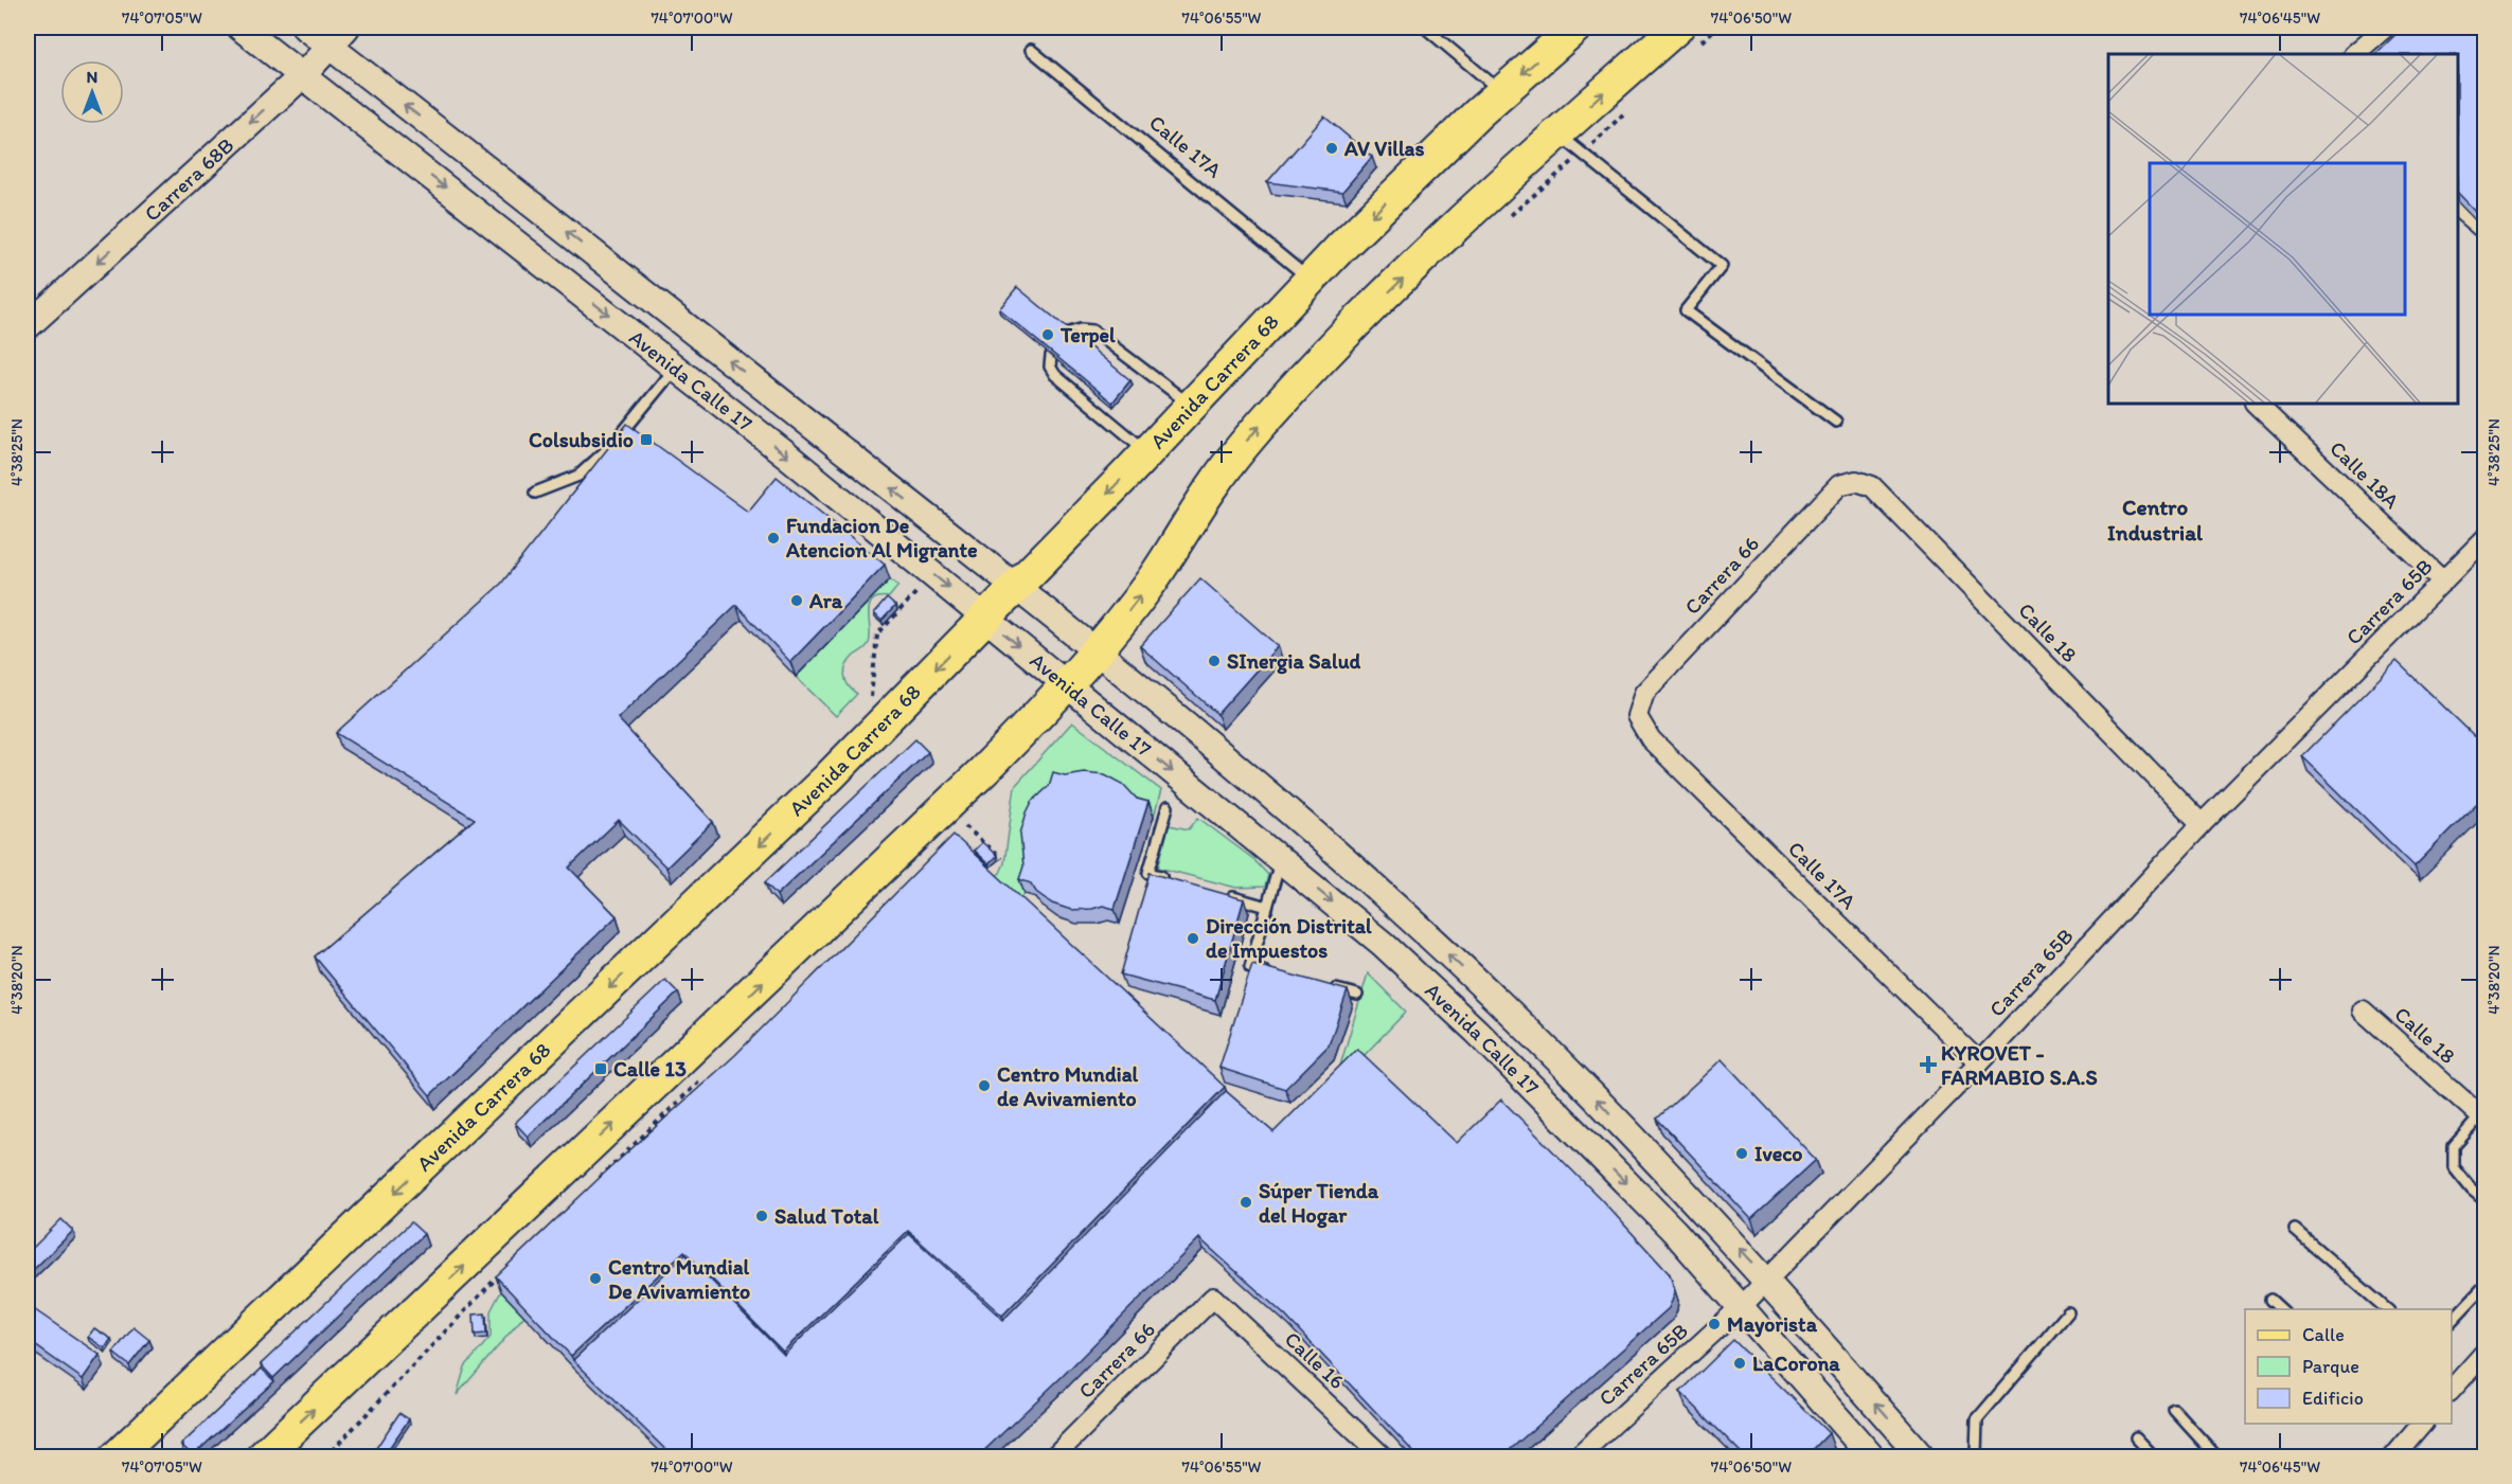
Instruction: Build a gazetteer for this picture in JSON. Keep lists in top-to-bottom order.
{
  "streets": {
    "main road": ["Avenida Carrera 68"],
    "street": [
      "Calle 17A",
      "Carrera 68B",
      "Avenida Calle 17",
      "Calle 18A",
      "Carrera 66",
      "Carrera 65B",
      "Calle 18",
      "Calle 16"
    ]
  },
  "crossings": [
    ["Calle 17A", "Avenida Carrera 68"],
    ["Calle 17A", "Carrera 66"],
    ["Calle 17A", "Carrera 65B"],
    ["Carrera 68B", "Avenida Calle 17"],
    ["Avenida Calle 17", "Avenida Carrera 68"],
    ["Avenida Calle 17", "Carrera 65B"],
    ["Calle 18A", "Carrera 65B"],
    ["Carrera 66", "Calle 18"],
    ["Carrera 66", "Calle 16"],
    ["Carrera 65B", "Calle 18"]
  ],
  "one_way": ["Carrera 68B"],
  "districts": ["Centro Industrial"],
  "places": {
    "other": [
      "AV Villas",
      "Terpel",
      "Fundacion De Atencion Al Migrante",
      "Ara",
      "SInergia Salud",
      "Dirección Distrital de Impuestos",
      "Centro Mundial de Avivamiento",
      "Iveco",
      "Súper Tienda del Hogar",
      "Salud Total",
      "Centro Mundial De Avivamiento",
      "Mayorista",
      "LaCorona"
    ],
    "transit": ["Colsubsidio", "Calle 13"],
    "health": ["KYROVET - FARMABIO S.A.S"]
  },
  "legend": ["Calle", "Parque", "Edificio"],
  "north": "top",
  "coordinates": [
    "74°07'05\"W",
    "74°07'00\"W",
    "74°06'55\"W",
    "74°06'50\"W",
    "74°06'45\"W",
    "4°38'25\"N",
    "4°38'20\"N"
  ]
}
